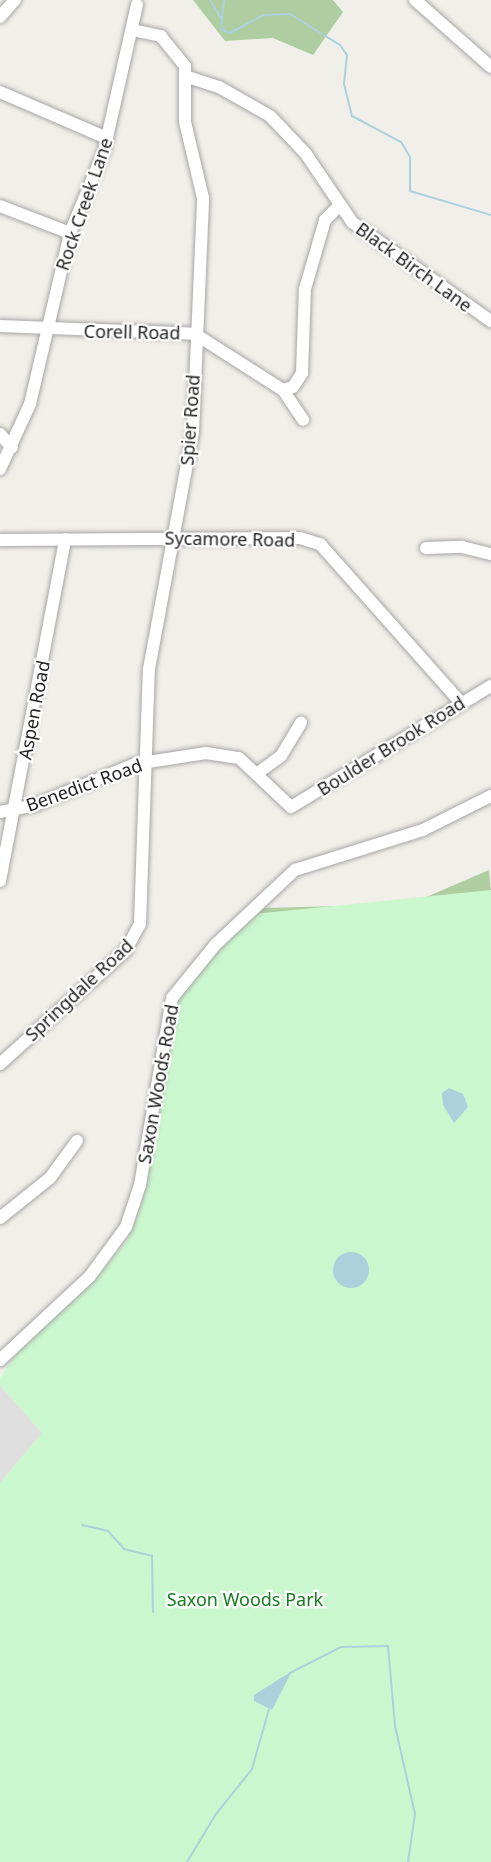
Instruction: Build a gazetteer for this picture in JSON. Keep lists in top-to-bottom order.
{
  "streets": {
    "street": [
      "Rock Creek Lane",
      "Black Birch Lane",
      "Corell Road",
      "Spier Road",
      "Sycamore Road",
      "Aspen Road",
      "Boulder Brook Road",
      "Benedict Road",
      "Springdale Road",
      "Saxon Woods Road"
    ]
  },
  "crossings": [
    ["Rock Creek Lane", "Corell Road"],
    ["Black Birch Lane", "Spier Road"],
    ["Corell Road", "Spier Road"],
    ["Spier Road", "Sycamore Road"],
    ["Spier Road", "Benedict Road"],
    ["Spier Road", "Springdale Road"],
    ["Sycamore Road", "Aspen Road"],
    ["Sycamore Road", "Boulder Brook Road"],
    ["Aspen Road", "Benedict Road"],
    ["Boulder Brook Road", "Benedict Road"],
    ["Benedict Road", "Springdale Road"]
  ],
  "parks": ["Saxon Woods Park"]
}
